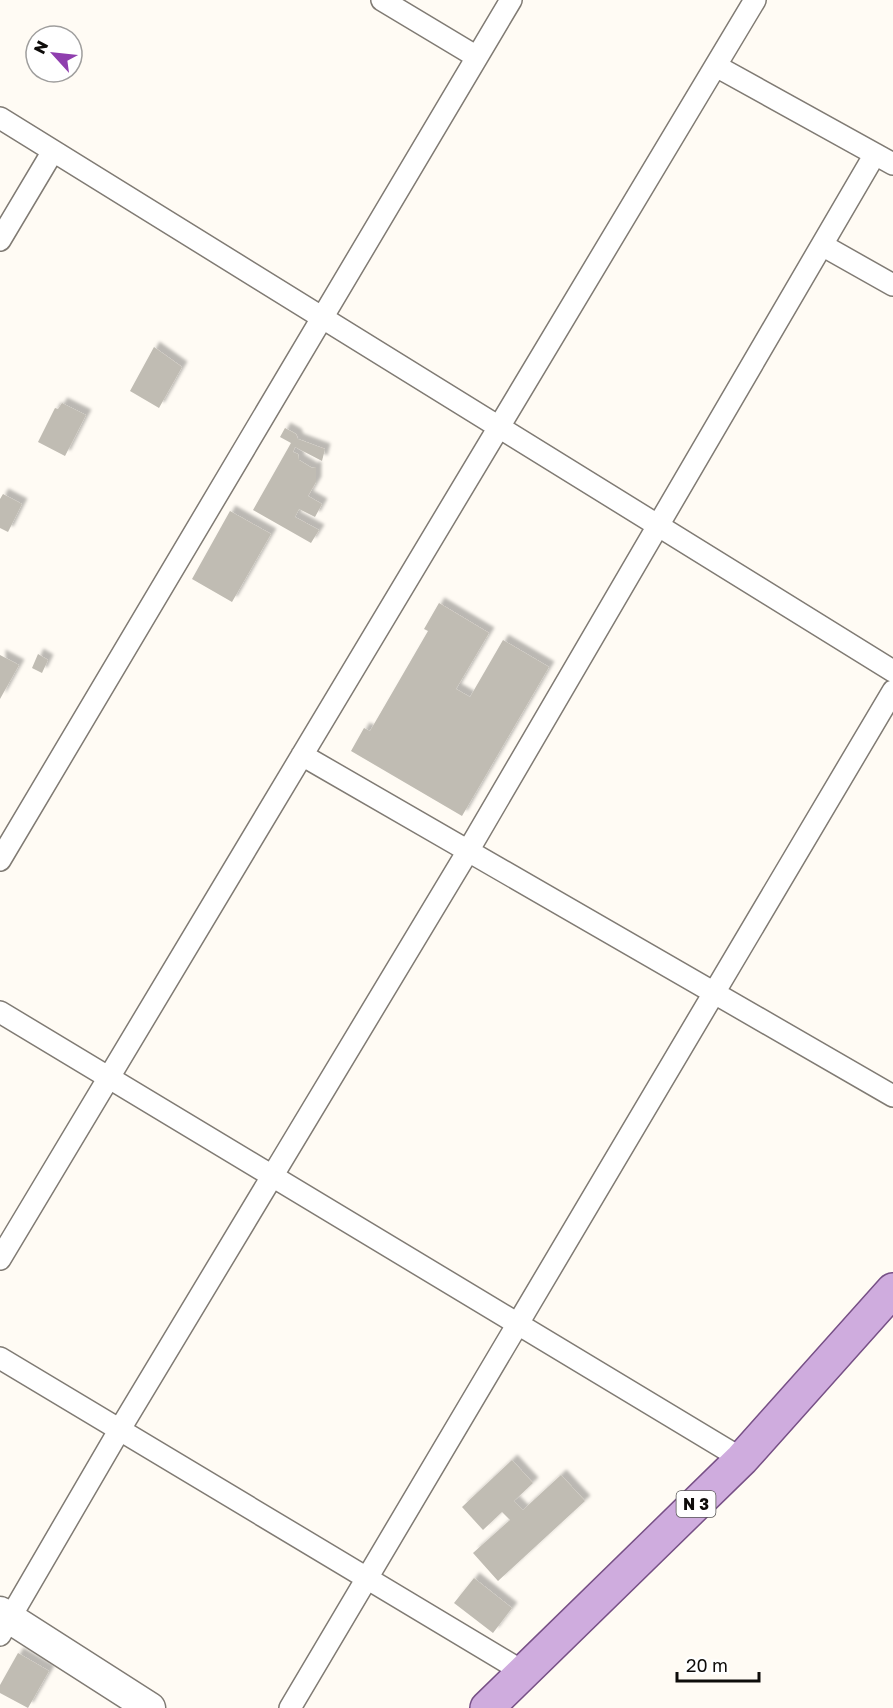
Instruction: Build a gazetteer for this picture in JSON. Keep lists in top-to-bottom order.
{
  "streets": {
    "main road": ["N 3"]
  },
  "scale_bar": "20 m",
  "north": "top left"
}
